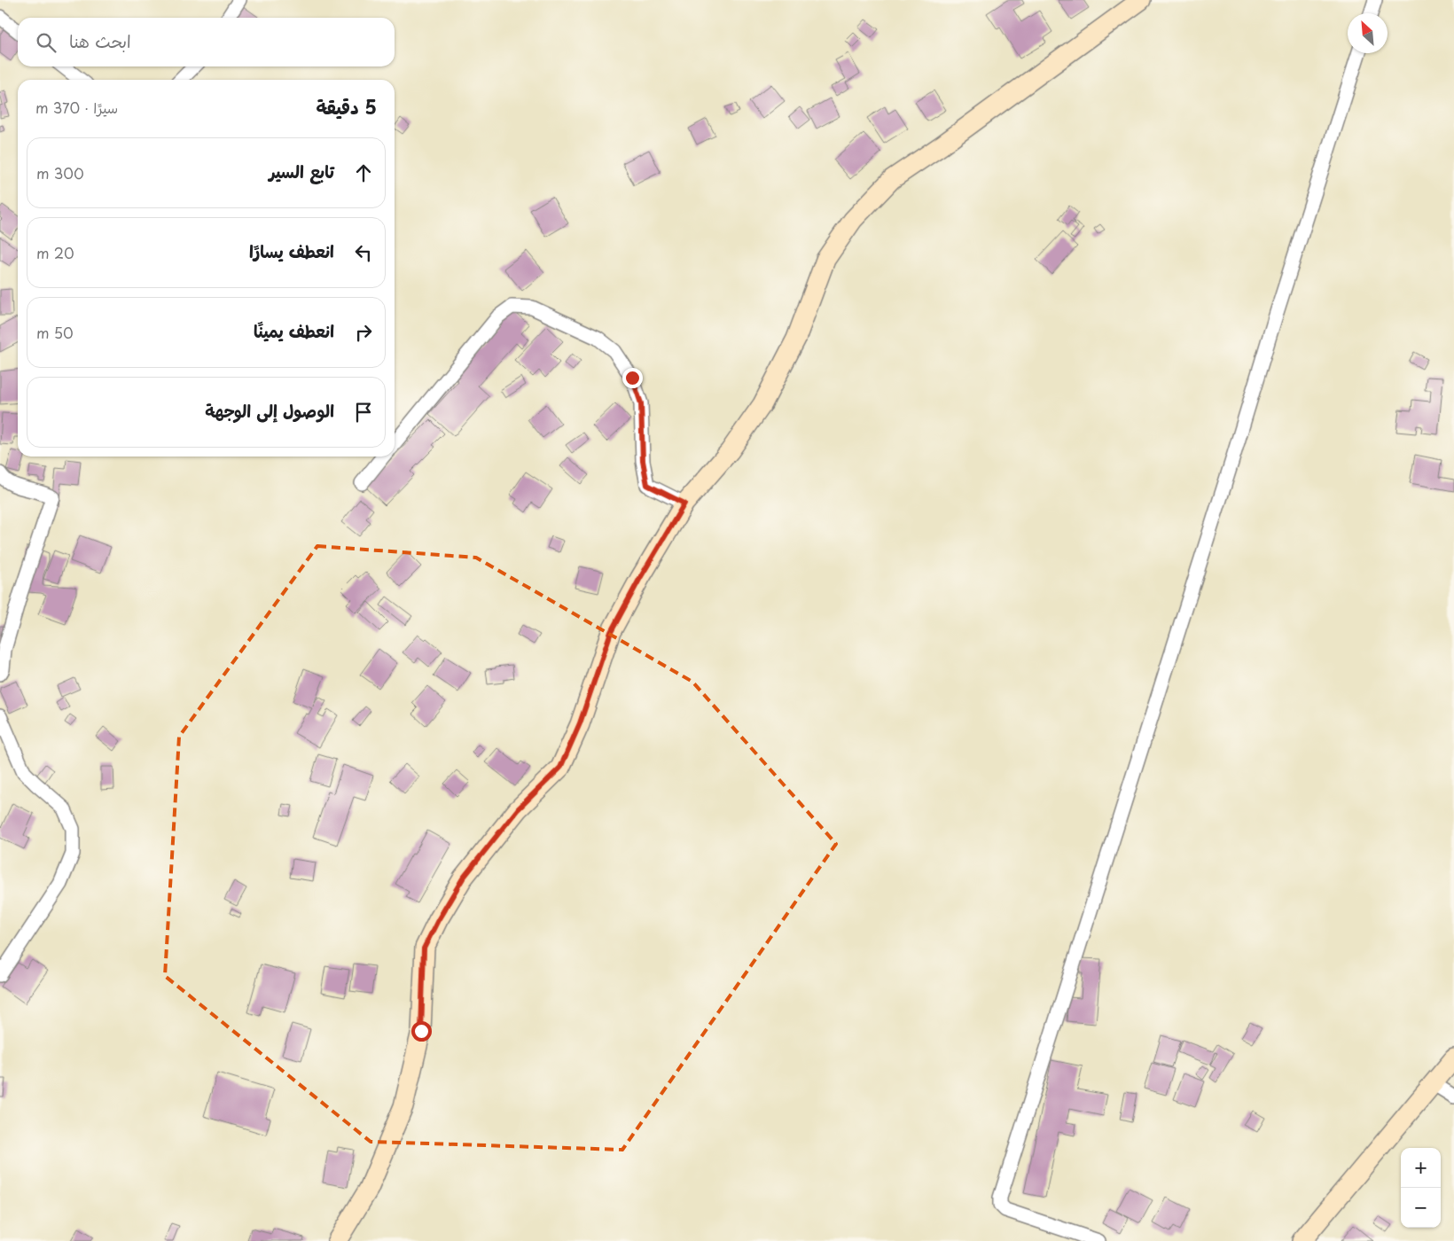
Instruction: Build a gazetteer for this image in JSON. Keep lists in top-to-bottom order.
{
  "north": "top left",
  "page": {
    "search": "ابحث هنا",
    "heading": ["5 دقيقة", "سيرًا · 370 m"],
    "list": [
      ["تابع السير", "300 m"],
      ["انعطف يسارًا", "20 m"],
      ["انعطف يمينًا", "50 m"],
      "الوصول إلى الوجهة"
    ],
    "map_buttons": ["+", "−"]
  }
}
